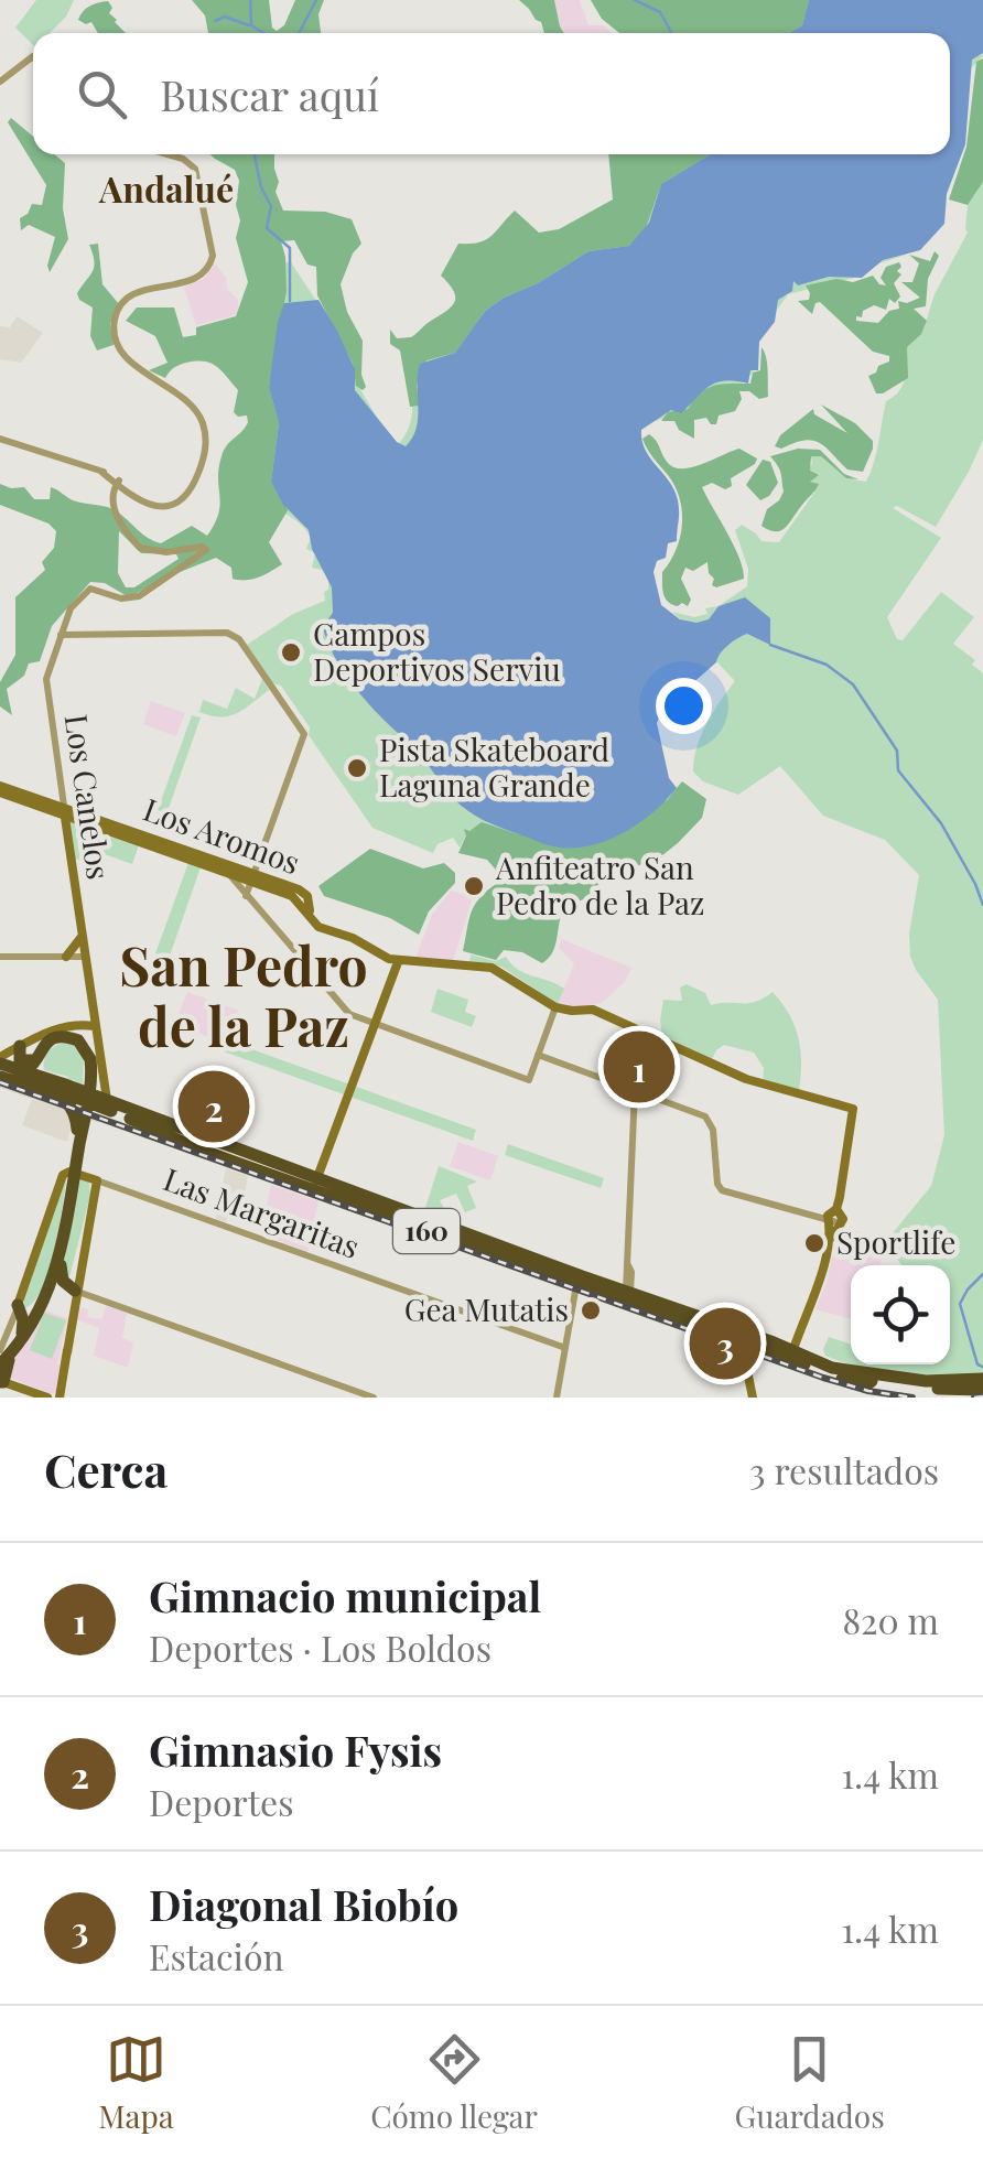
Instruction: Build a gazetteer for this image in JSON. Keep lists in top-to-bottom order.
{
  "streets": {
    "highway": ["160"],
    "main road": ["Los Canelos", "Los Aromos", "Las Margaritas"]
  },
  "crossings": [
    ["Los Canelos", "Los Aromos"],
    ["Los Canelos", "160"]
  ],
  "districts": ["Andalué", "San Pedro de la Paz"],
  "places": [
    "Campos Deportivos Serviu",
    "Pista Skateboard Laguna Grande",
    "Anfiteatro San Pedro de la Paz",
    "Sportlife",
    "Gea Mutatis"
  ],
  "page": {
    "search": "Buscar aquí",
    "pins": ["1", "2", "3"],
    "heading": ["Cerca", "3 resultados"],
    "list": [
      {
        "mark": "1",
        "name": "Gimnacio municipal",
        "note": "Deportes · Los Boldos",
        "value": "820 m"
      },
      {
        "mark": "2",
        "name": "Gimnasio Fysis",
        "note": "Deportes",
        "value": "1.4 km"
      },
      {
        "mark": "3",
        "name": "Diagonal Biobío",
        "note": "Estación",
        "value": "1.4 km"
      }
    ],
    "nav": ["Mapa", "Cómo llegar", "Guardados"]
  }
}
